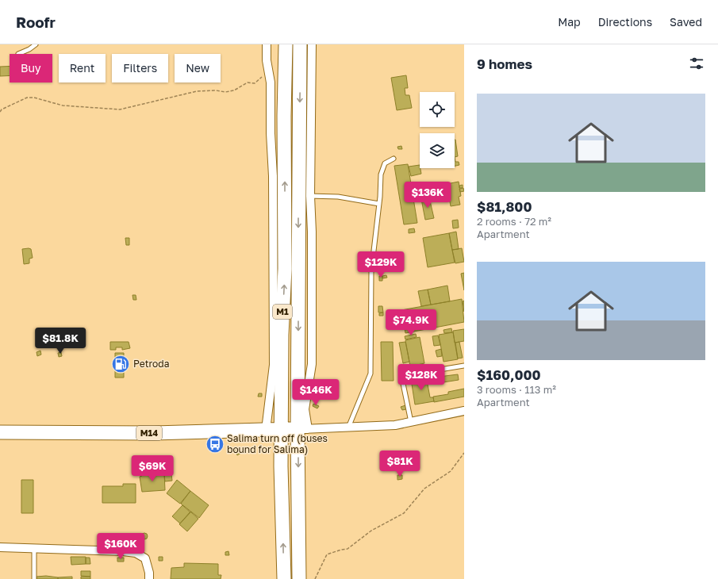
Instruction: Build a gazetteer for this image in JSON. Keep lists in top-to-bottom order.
{
  "streets": {
    "highway": ["M1", "M14"]
  },
  "crossings": [
    ["M1", "M14"]
  ],
  "places": {
    "fuel station": ["Petroda"],
    "bus stop": ["Salima turn off (buses bound for Salima)"]
  },
  "page": {
    "header": "Roofr",
    "nav": ["Map", "Directions", "Saved"],
    "heading": "9 homes",
    "chip": [
      "Buy",
      "Rent",
      "Filters",
      "New"
    ],
    "list": [
      {
        "name": "$81,800",
        "note": "2 rooms · 72 m² · Apartment"
      },
      {
        "name": "$160,000",
        "note": "3 rooms · 113 m² · Apartment"
      }
    ],
    "price": [
      "$136K",
      "$129K",
      "$74.9K",
      "$81.8K",
      "$128K",
      "$146K",
      "$81K",
      "$69K",
      "$160K"
    ]
  }
}
